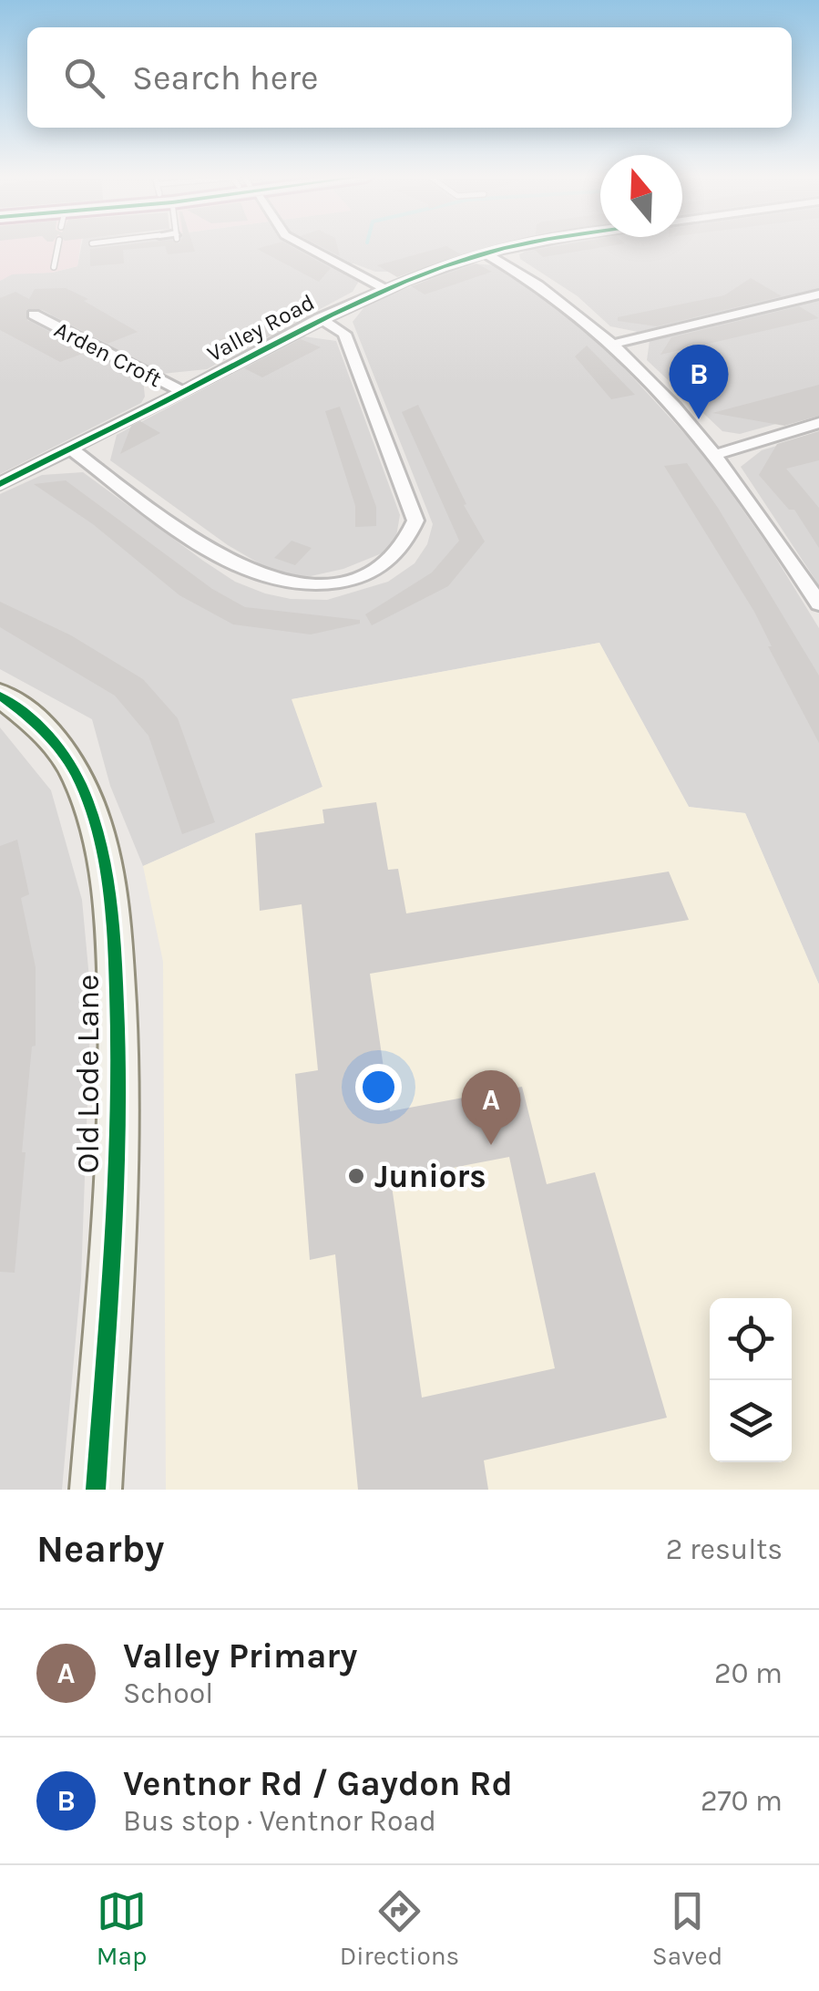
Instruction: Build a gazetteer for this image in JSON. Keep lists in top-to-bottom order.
{
  "streets": {
    "street": ["Valley Road", "Arden Croft", "Old Lode Lane"]
  },
  "crossings": [
    ["Valley Road", "Arden Croft"]
  ],
  "places": ["Juniors"],
  "north": "top",
  "page": {
    "search": "Search here",
    "pins": ["B", "A"],
    "heading": ["Nearby", "2 results"],
    "list": [
      {
        "mark": "A",
        "name": "Valley Primary",
        "note": "School",
        "value": "20 m"
      },
      {
        "mark": "B",
        "name": "Ventnor Rd / Gaydon Rd",
        "note": "Bus stop · Ventnor Road",
        "value": "270 m"
      }
    ],
    "nav": ["Map", "Directions", "Saved"]
  }
}
